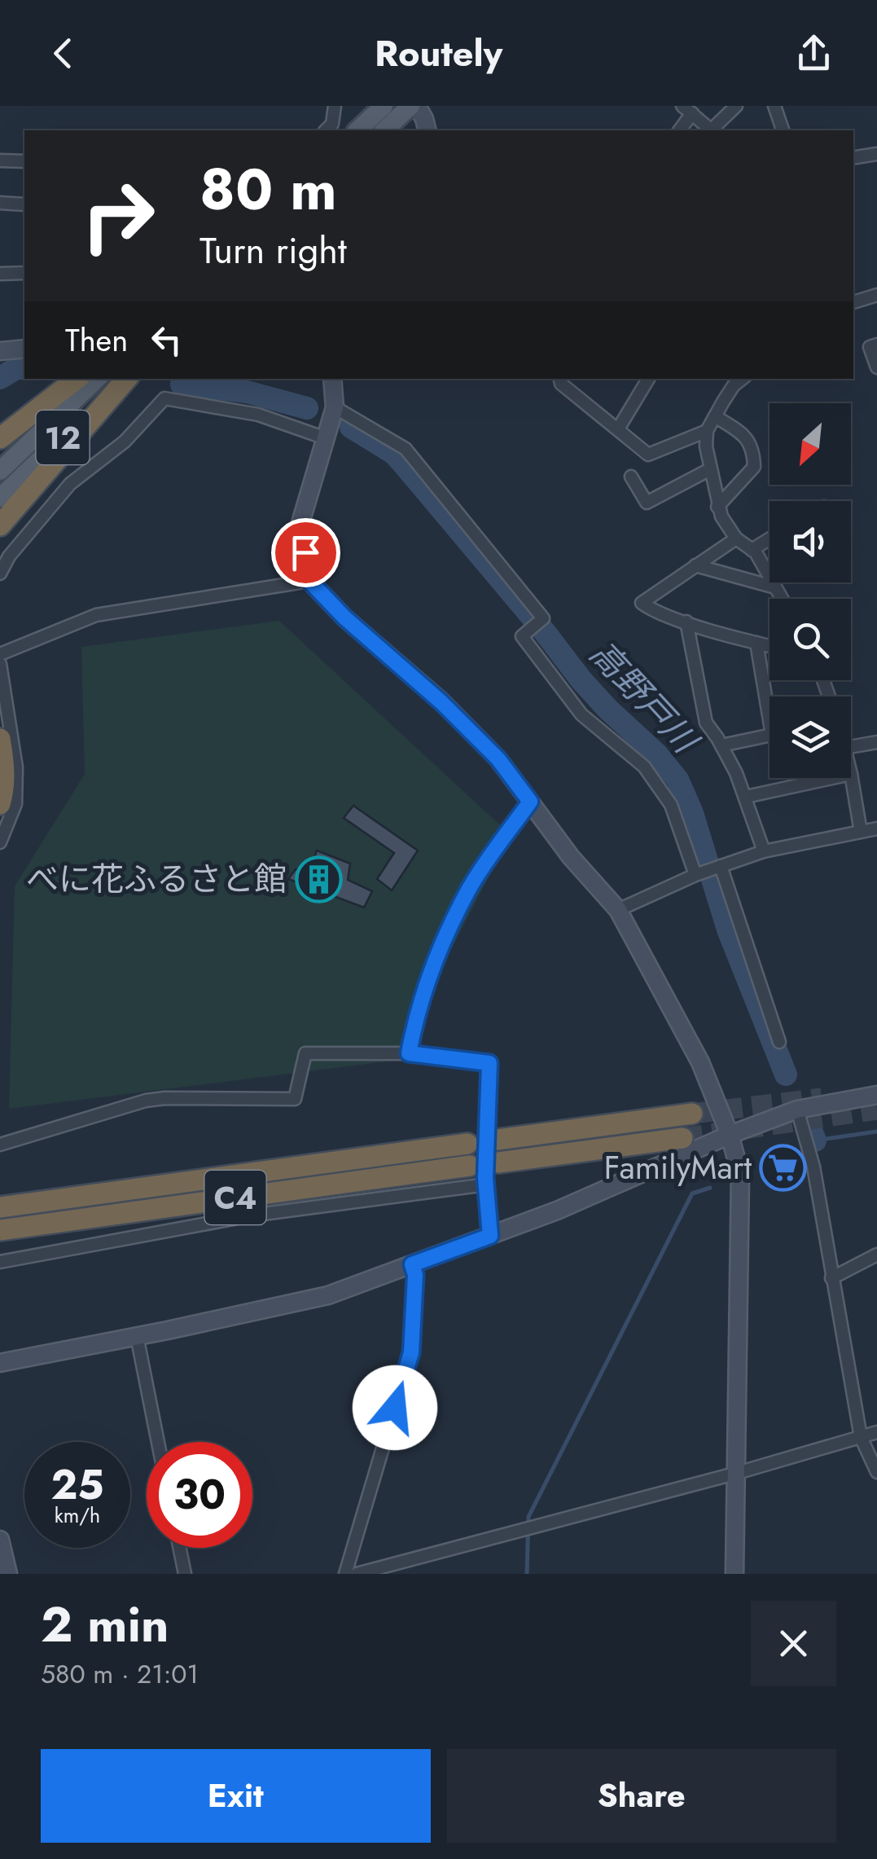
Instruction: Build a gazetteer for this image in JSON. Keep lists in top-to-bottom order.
{
  "streets": {
    "highway": ["C4"],
    "main road": ["12"]
  },
  "water": ["高野戸川"],
  "places": {
    "building": ["べに花ふるさと館"],
    "supermarket": ["FamilyMart"]
  },
  "north": "bottom left",
  "page": {
    "header": "Routely",
    "turn": ["80 m", "Turn right"],
    "then": "Then",
    "speed": "25 km/h",
    "limit": "30",
    "heading": ["2 min", "580 m · 21:01"],
    "buttons": ["Exit", "Share"]
  }
}
